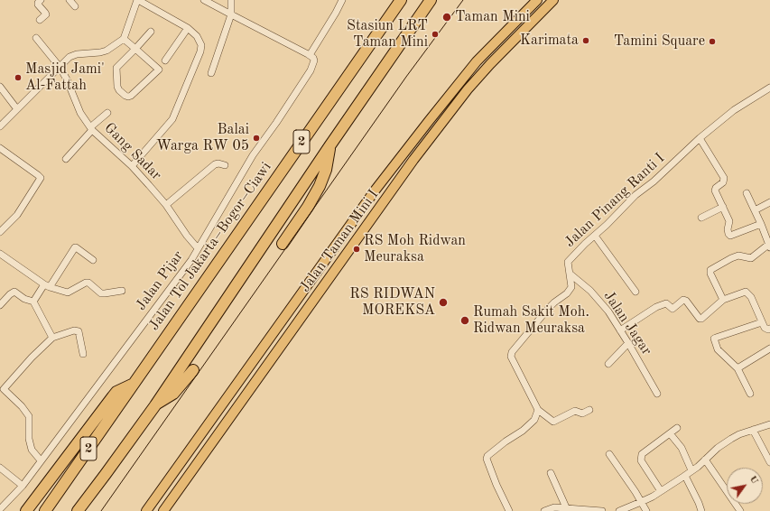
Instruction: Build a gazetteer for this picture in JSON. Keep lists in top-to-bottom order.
{
  "streets": {
    "highway": ["2", "Jalan Tol Jakarta–Bogor–Ciawi"],
    "main road": ["Jalan Taman Mini I"],
    "street": [
      "Gang Sadar",
      "Jalan Pinang Ranti I",
      "Jalan Pijar",
      "Jalan Jagar"
    ]
  },
  "crossings": [
    ["Gang Sadar", "Jalan Pijar"],
    ["Jalan Pinang Ranti I", "Jalan Jagar"]
  ],
  "places": [
    "Taman Mini",
    "Stasiun LRT Taman Mini",
    "Karimata",
    "Tamini Square",
    "Masjid Jami' Al-Fattah",
    "Balai Warga RW 05",
    "RS Moh Ridwan Meuraksa",
    "RS RIDWAN MOREKSA",
    "Rumah Sakit Moh. Ridwan Meuraksa"
  ],
  "north": "top right"
}
